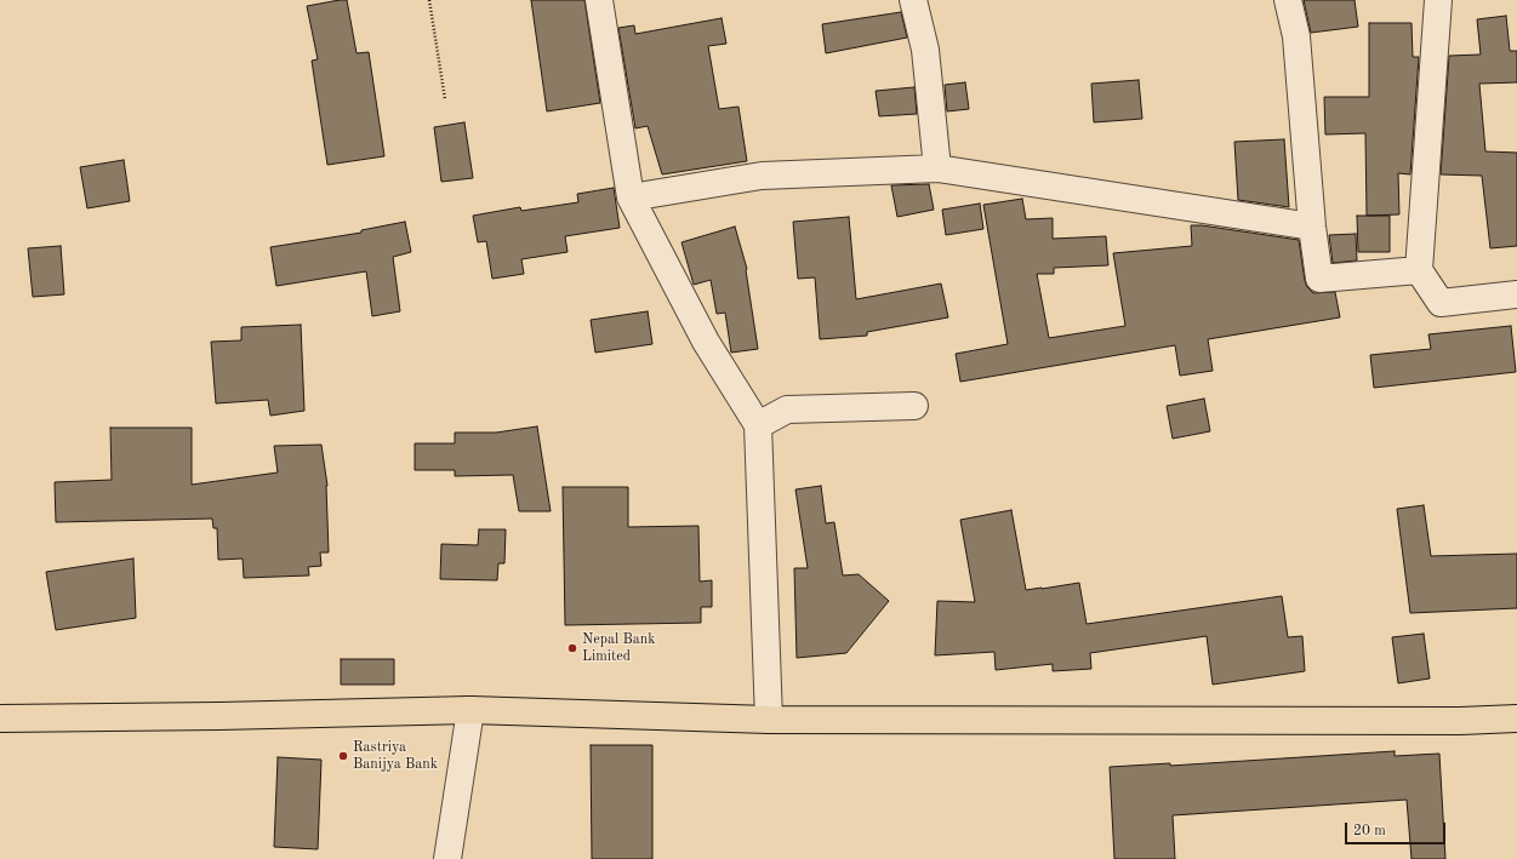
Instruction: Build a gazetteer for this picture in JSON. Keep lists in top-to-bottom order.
{
  "places": ["Nepal Bank Limited", "Rastriya Banijya Bank"],
  "scale_bar": "20 m"
}
